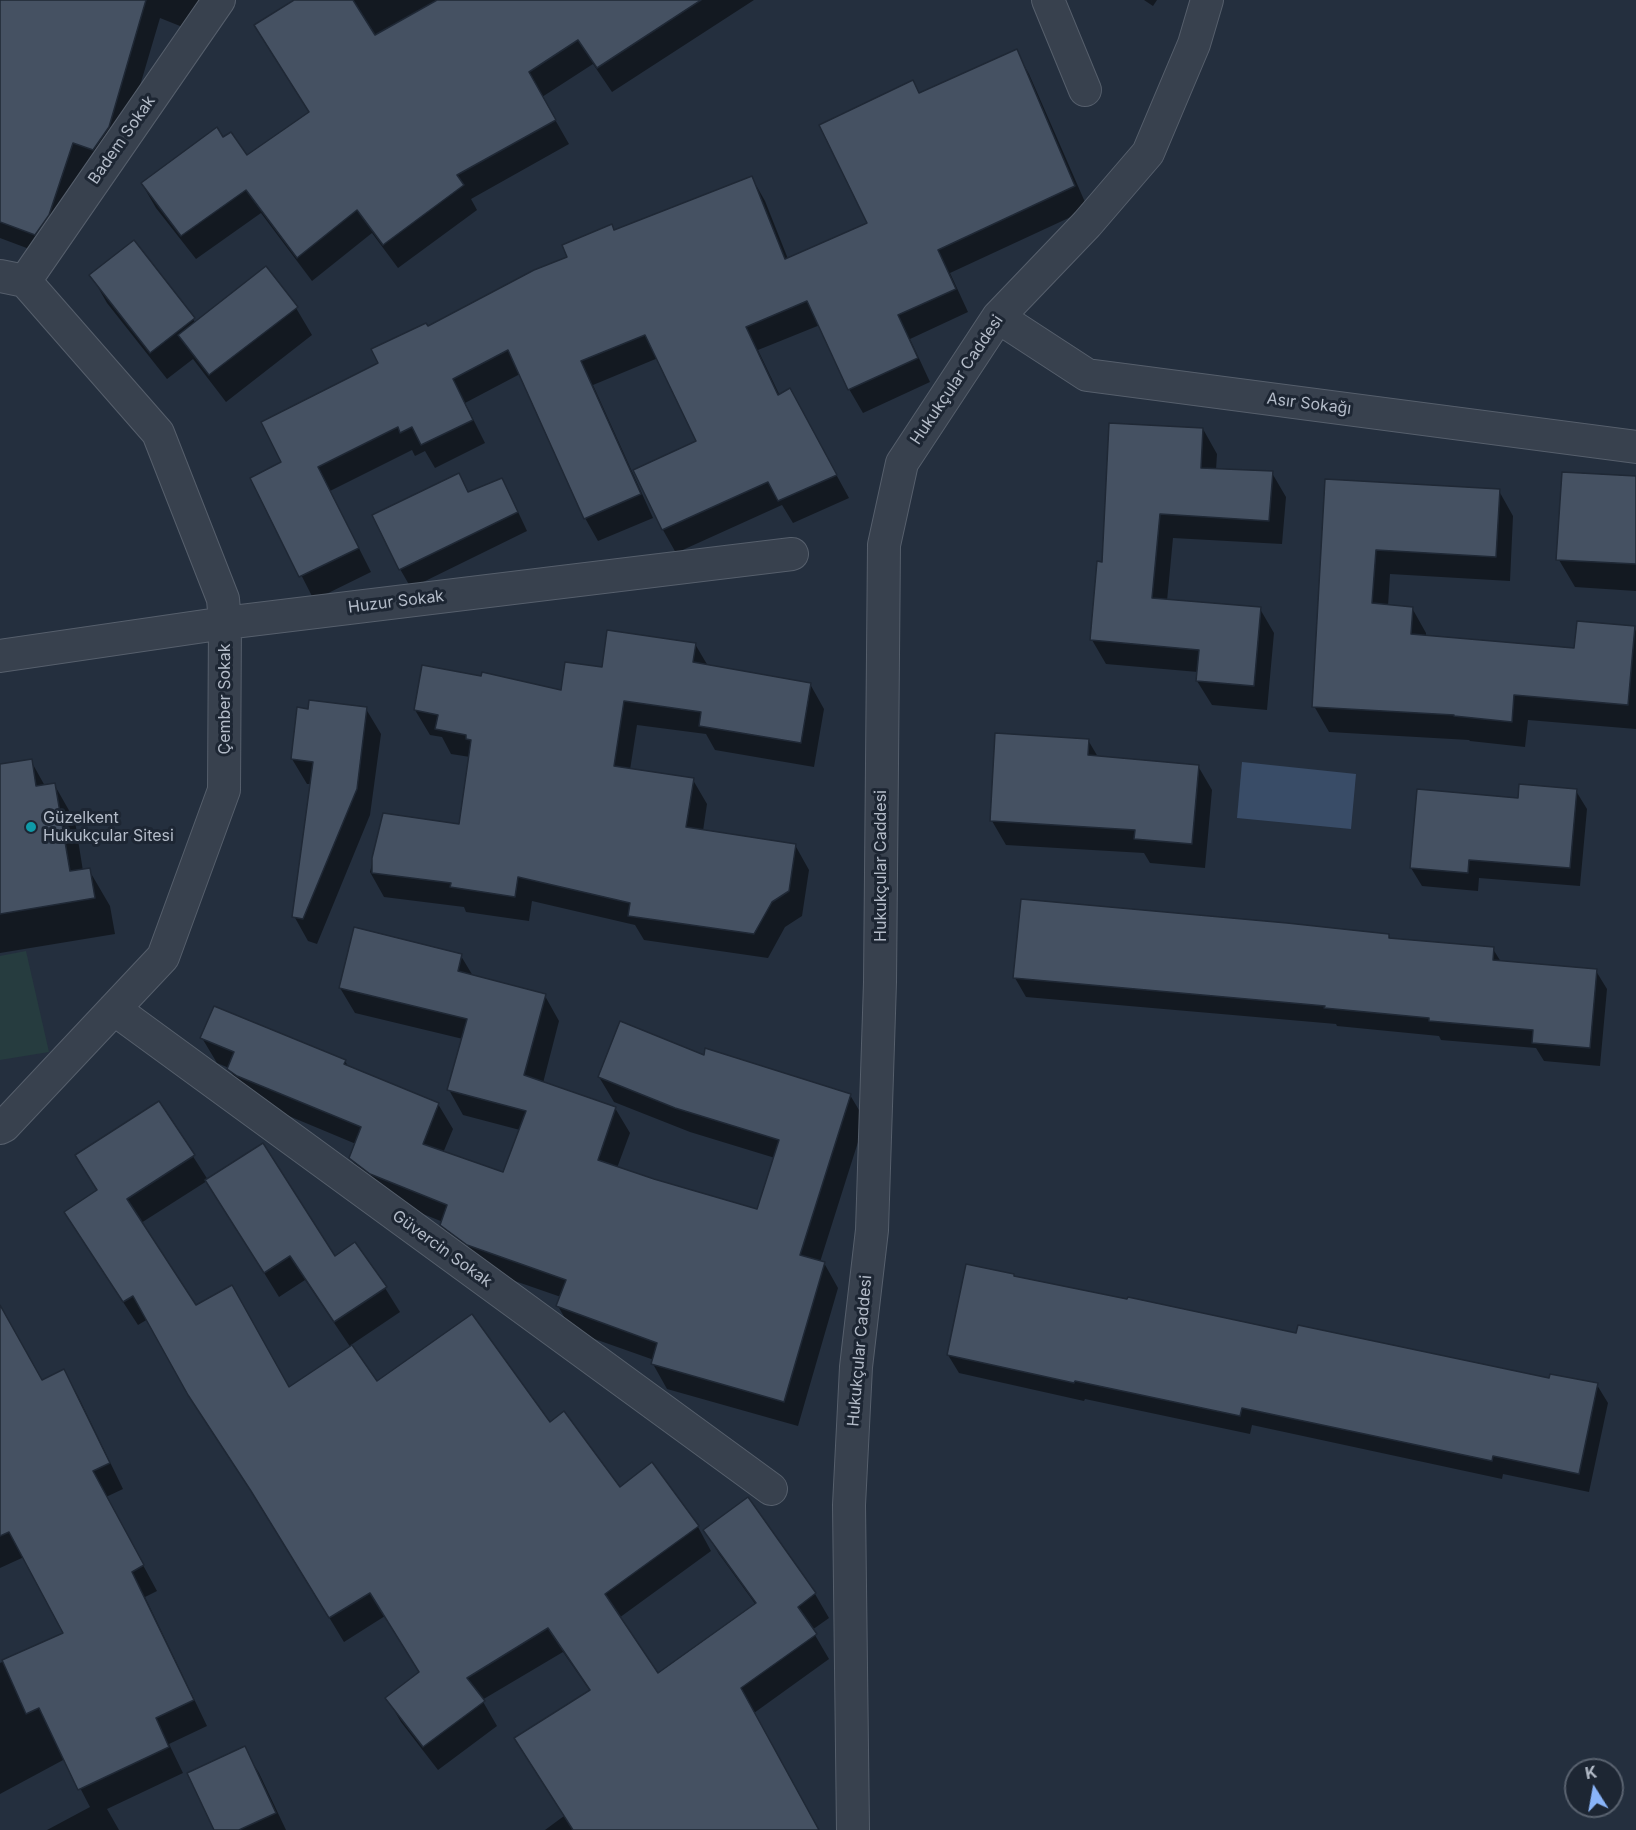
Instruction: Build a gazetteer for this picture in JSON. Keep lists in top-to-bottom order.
{
  "streets": {
    "street": [
      "Badem Sokak",
      "Hukukçular Caddesi",
      "Asır Sokağı",
      "Huzur Sokak",
      "Çember Sokak",
      "Güvercin Sokak"
    ]
  },
  "crossings": [
    ["Badem Sokak", "Çember Sokak"],
    ["Hukukçular Caddesi", "Asır Sokağı"],
    ["Huzur Sokak", "Çember Sokak"],
    ["Çember Sokak", "Güvercin Sokak"]
  ],
  "places": ["Güzelkent Hukukçular Sitesi"],
  "north": "top"
}
